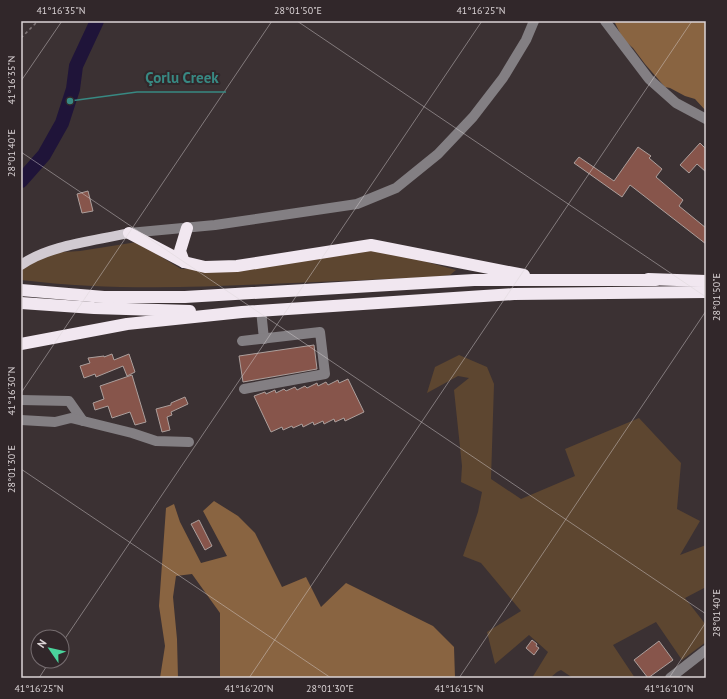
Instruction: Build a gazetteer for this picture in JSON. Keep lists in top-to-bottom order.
{
  "places": ["Çorlu Creek"],
  "north": "top left",
  "coordinates": [
    "41°16'35\"N",
    "28°01'50\"E",
    "41°16'25\"N",
    "28°01'40\"E",
    "41°16'30\"N",
    "28°01'30\"E",
    "41°16'20\"N",
    "41°16'15\"N",
    "41°16'10\"N"
  ]
}
